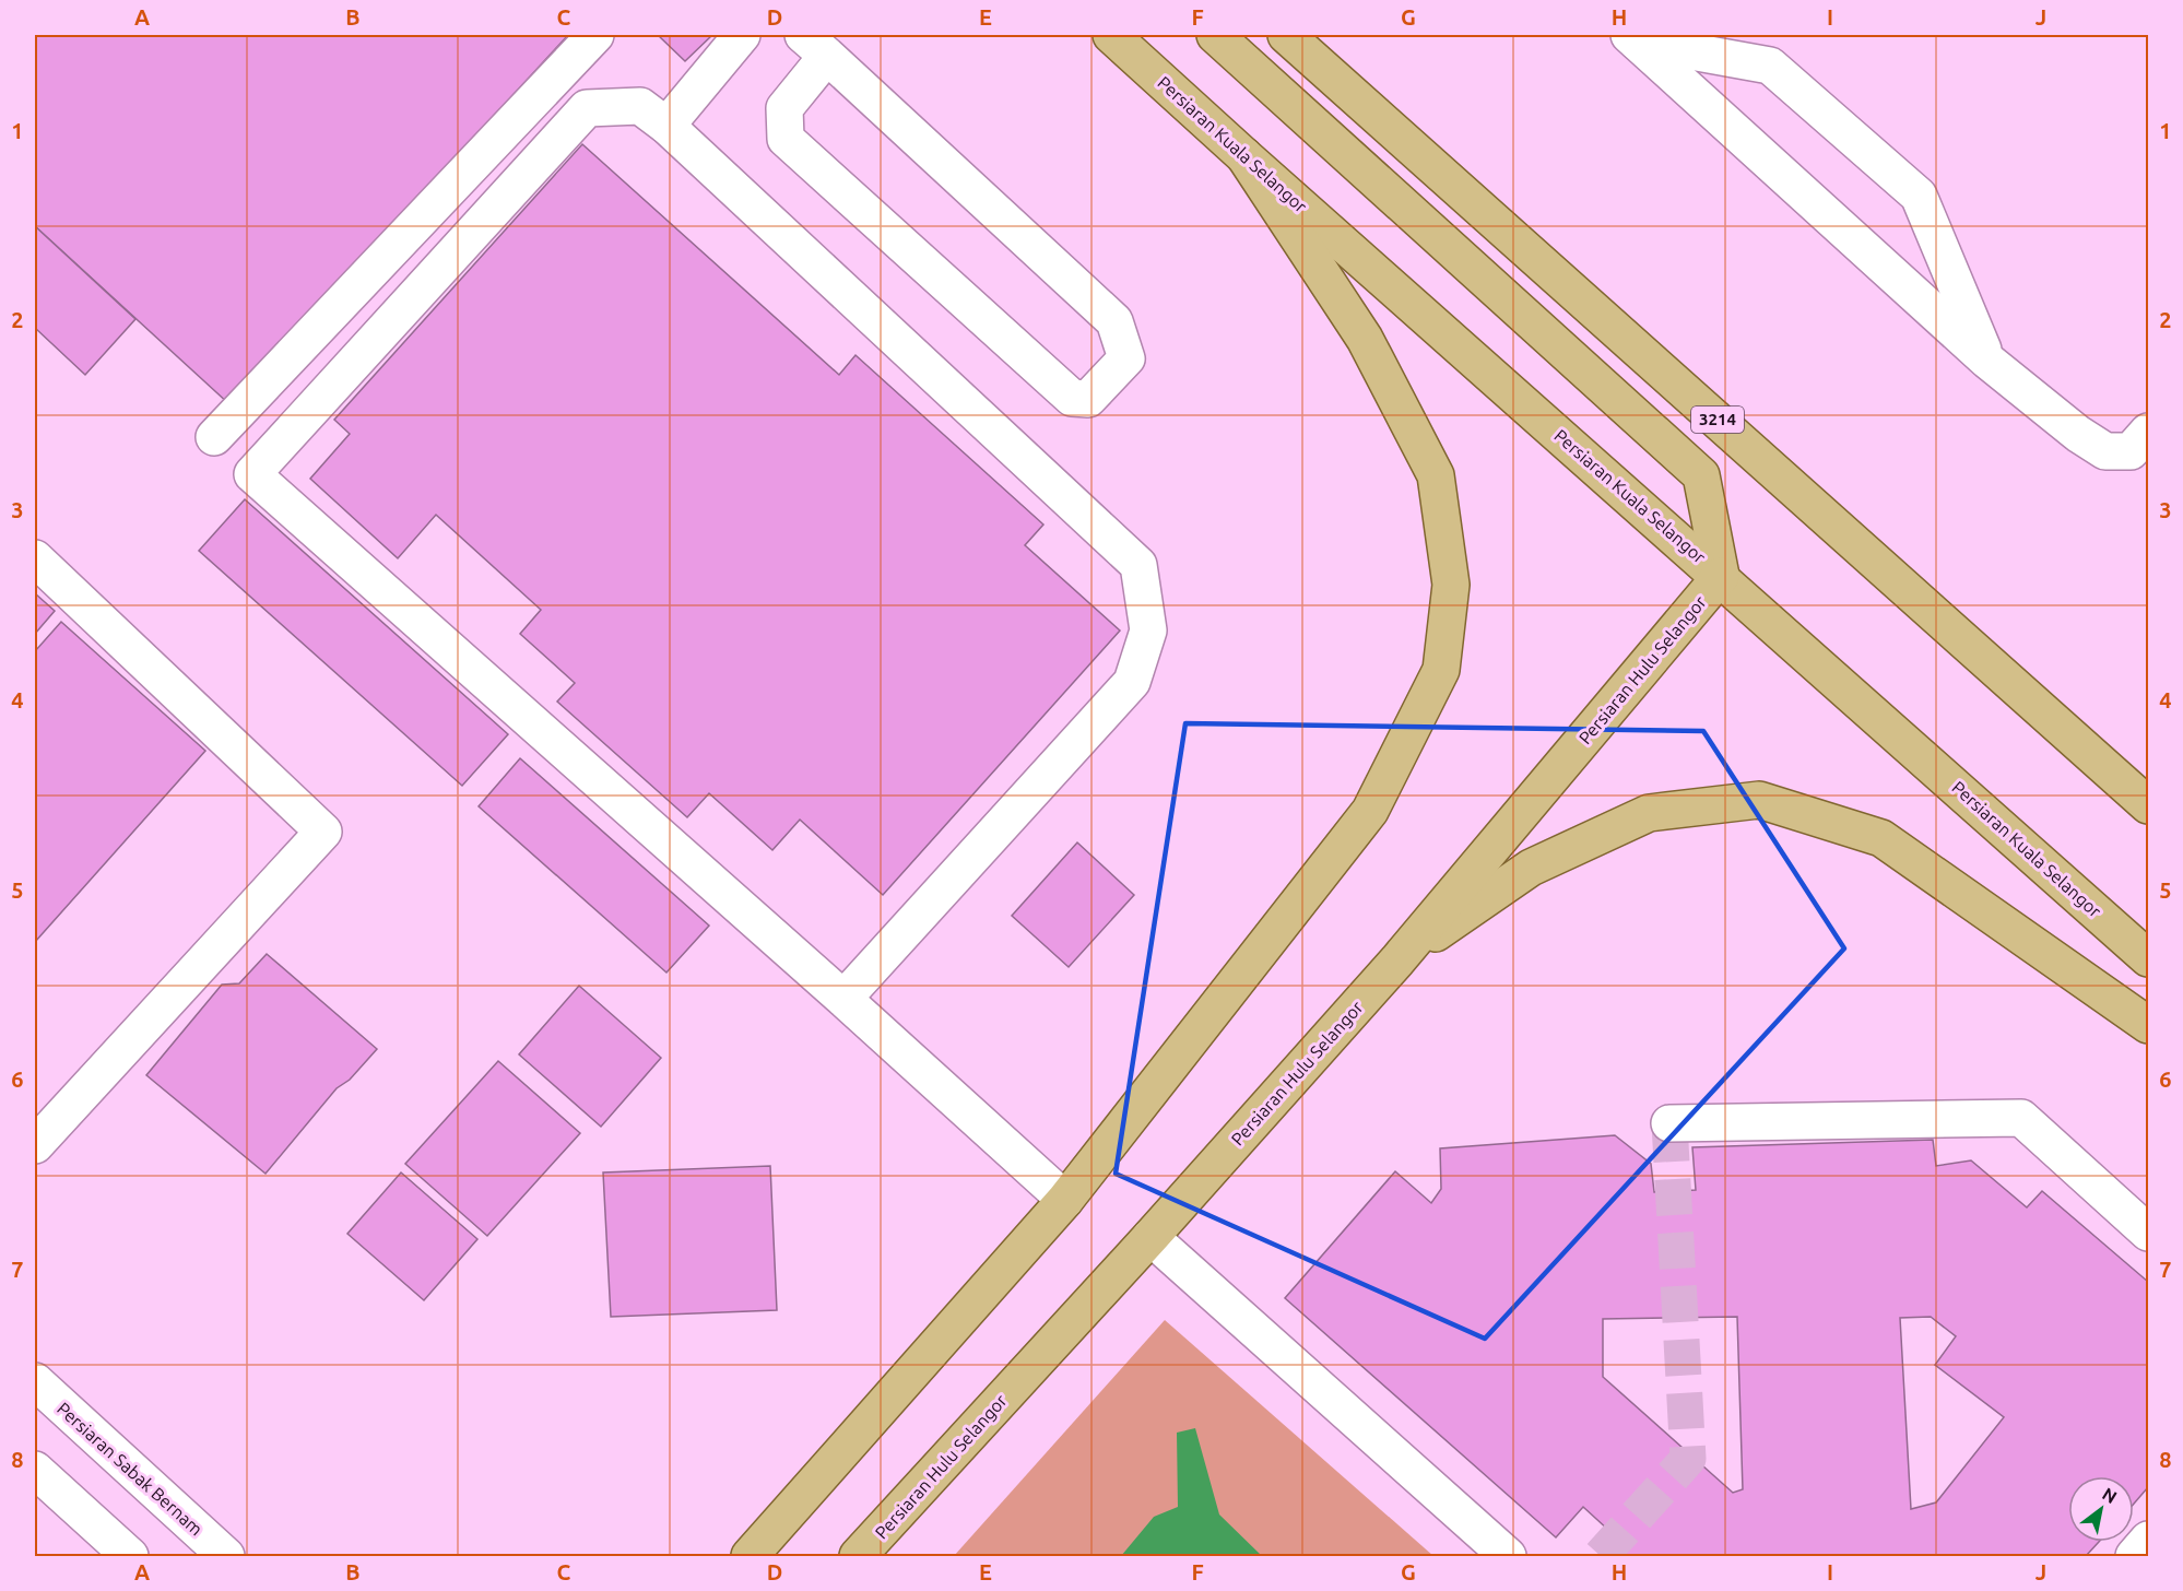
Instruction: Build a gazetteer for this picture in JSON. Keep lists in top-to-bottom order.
{
  "streets": {
    "main road": ["Persiaran Kuala Selangor", "3214", "Persiaran Hulu Selangor"],
    "street": ["Persiaran Sabak Bernam"]
  },
  "crossings": [
    ["Persiaran Kuala Selangor", "Persiaran Hulu Selangor"]
  ],
  "north": "top right",
  "grid": {
    "columns": [
      "A",
      "B",
      "C",
      "D",
      "E",
      "F",
      "G",
      "H",
      "I",
      "J"
    ],
    "rows": [
      "1",
      "2",
      "3",
      "4",
      "5",
      "6",
      "7",
      "8"
    ]
  }
}
